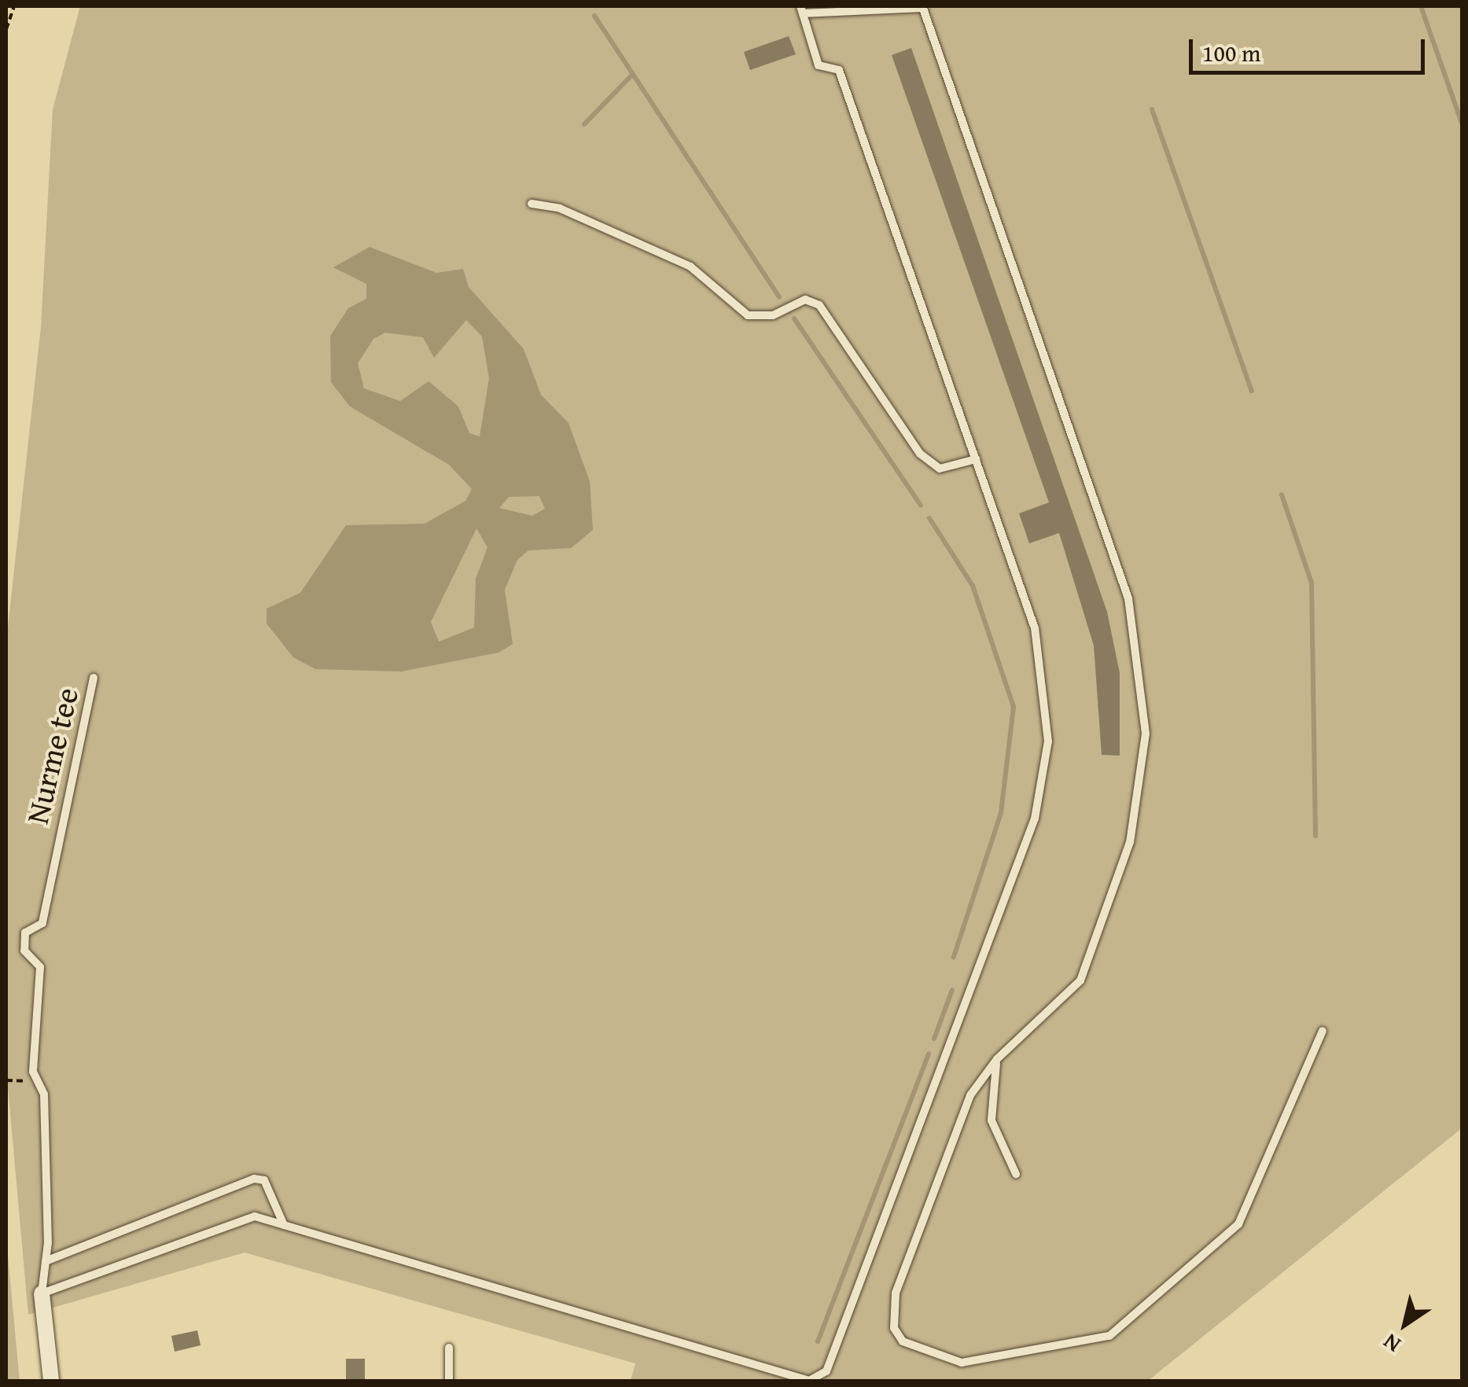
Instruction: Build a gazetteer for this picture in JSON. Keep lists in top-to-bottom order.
{
  "streets": {
    "lane": ["Nurme tee"]
  },
  "scale_bar": "100 m",
  "north": "bottom left"
}
